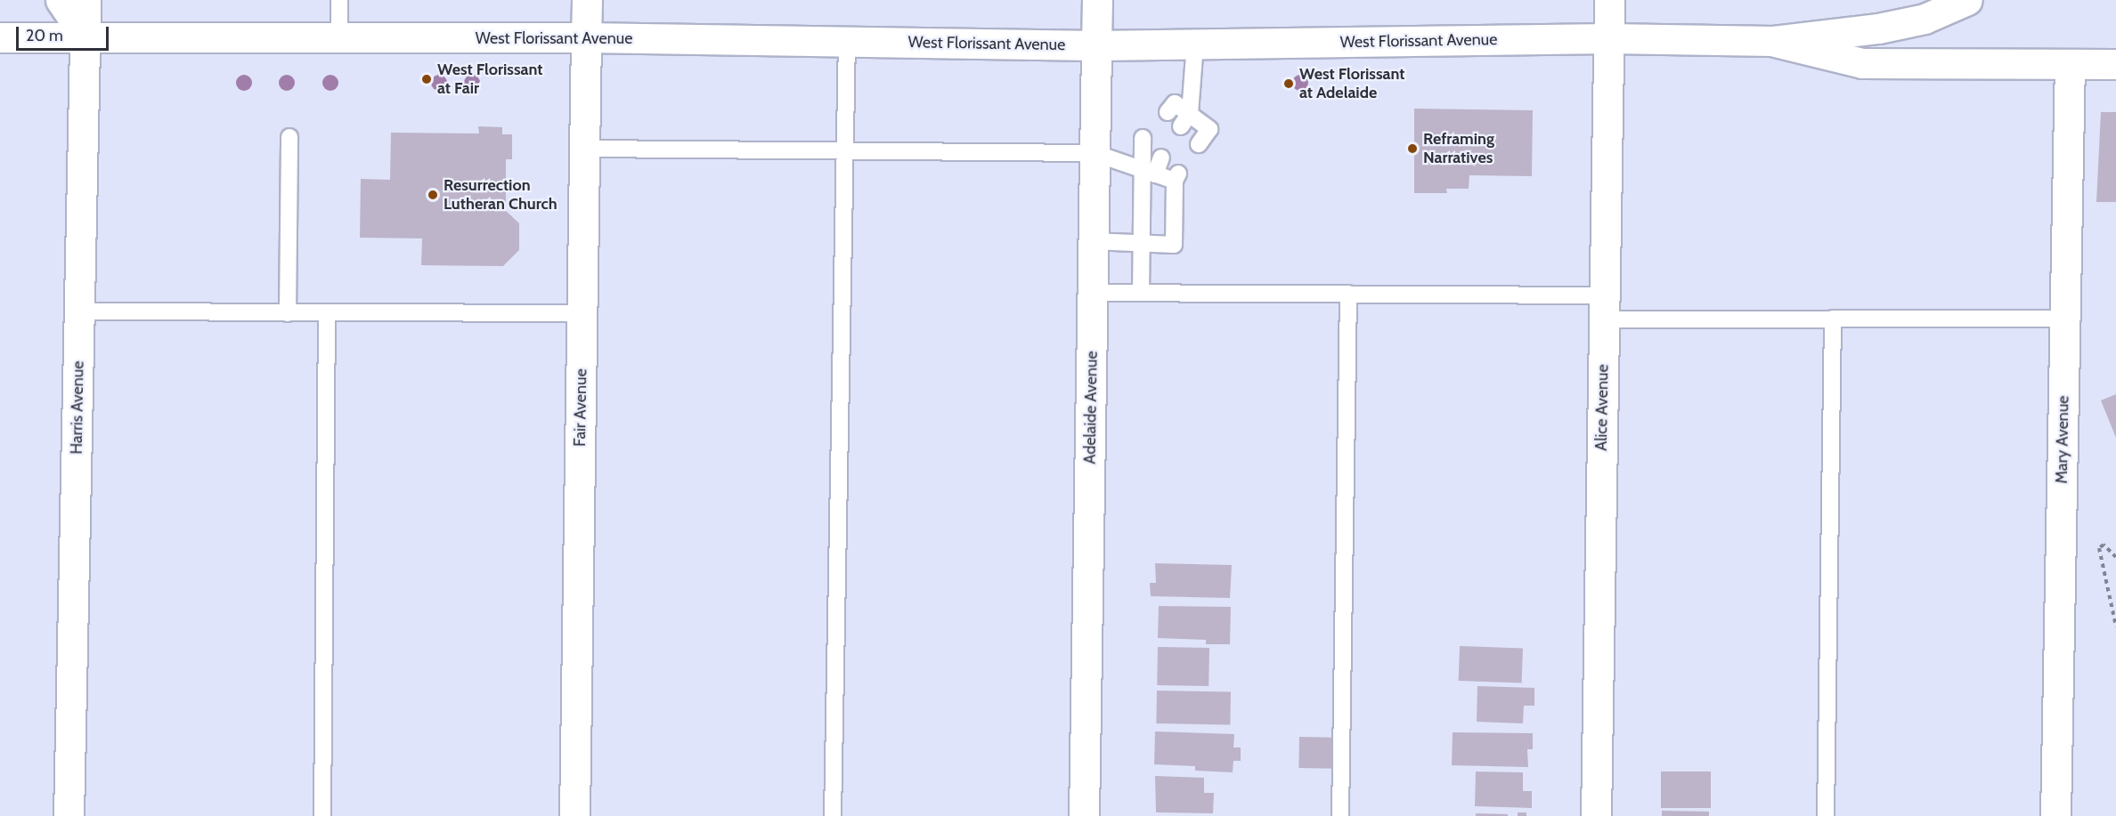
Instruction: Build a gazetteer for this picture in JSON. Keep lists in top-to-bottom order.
{
  "streets": {
    "street": [
      "West Florissant Avenue",
      "Harris Avenue",
      "Fair Avenue",
      "Adelaide Avenue",
      "Alice Avenue",
      "Mary Avenue"
    ]
  },
  "crossings": [
    ["West Florissant Avenue", "Harris Avenue"],
    ["West Florissant Avenue", "Fair Avenue"],
    ["West Florissant Avenue", "Adelaide Avenue"],
    ["West Florissant Avenue", "Alice Avenue"]
  ],
  "places": [
    "West Florissant at Fair",
    "West Florissant at Adelaide",
    "Reframing Narratives",
    "Resurrection Lutheran Church"
  ],
  "scale_bar": "20 m"
}
